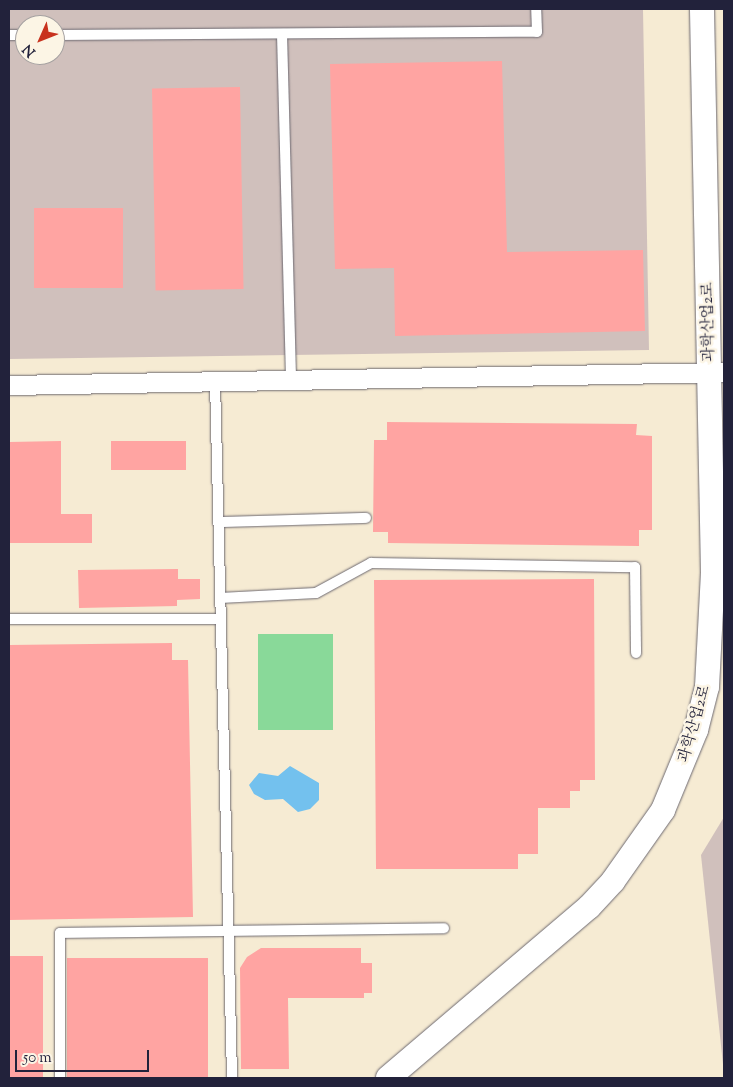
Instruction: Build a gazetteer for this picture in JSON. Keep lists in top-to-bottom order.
{
  "streets": {
    "street": ["과학산업2로"]
  },
  "scale_bar": "50 m",
  "north": "bottom left"
}
